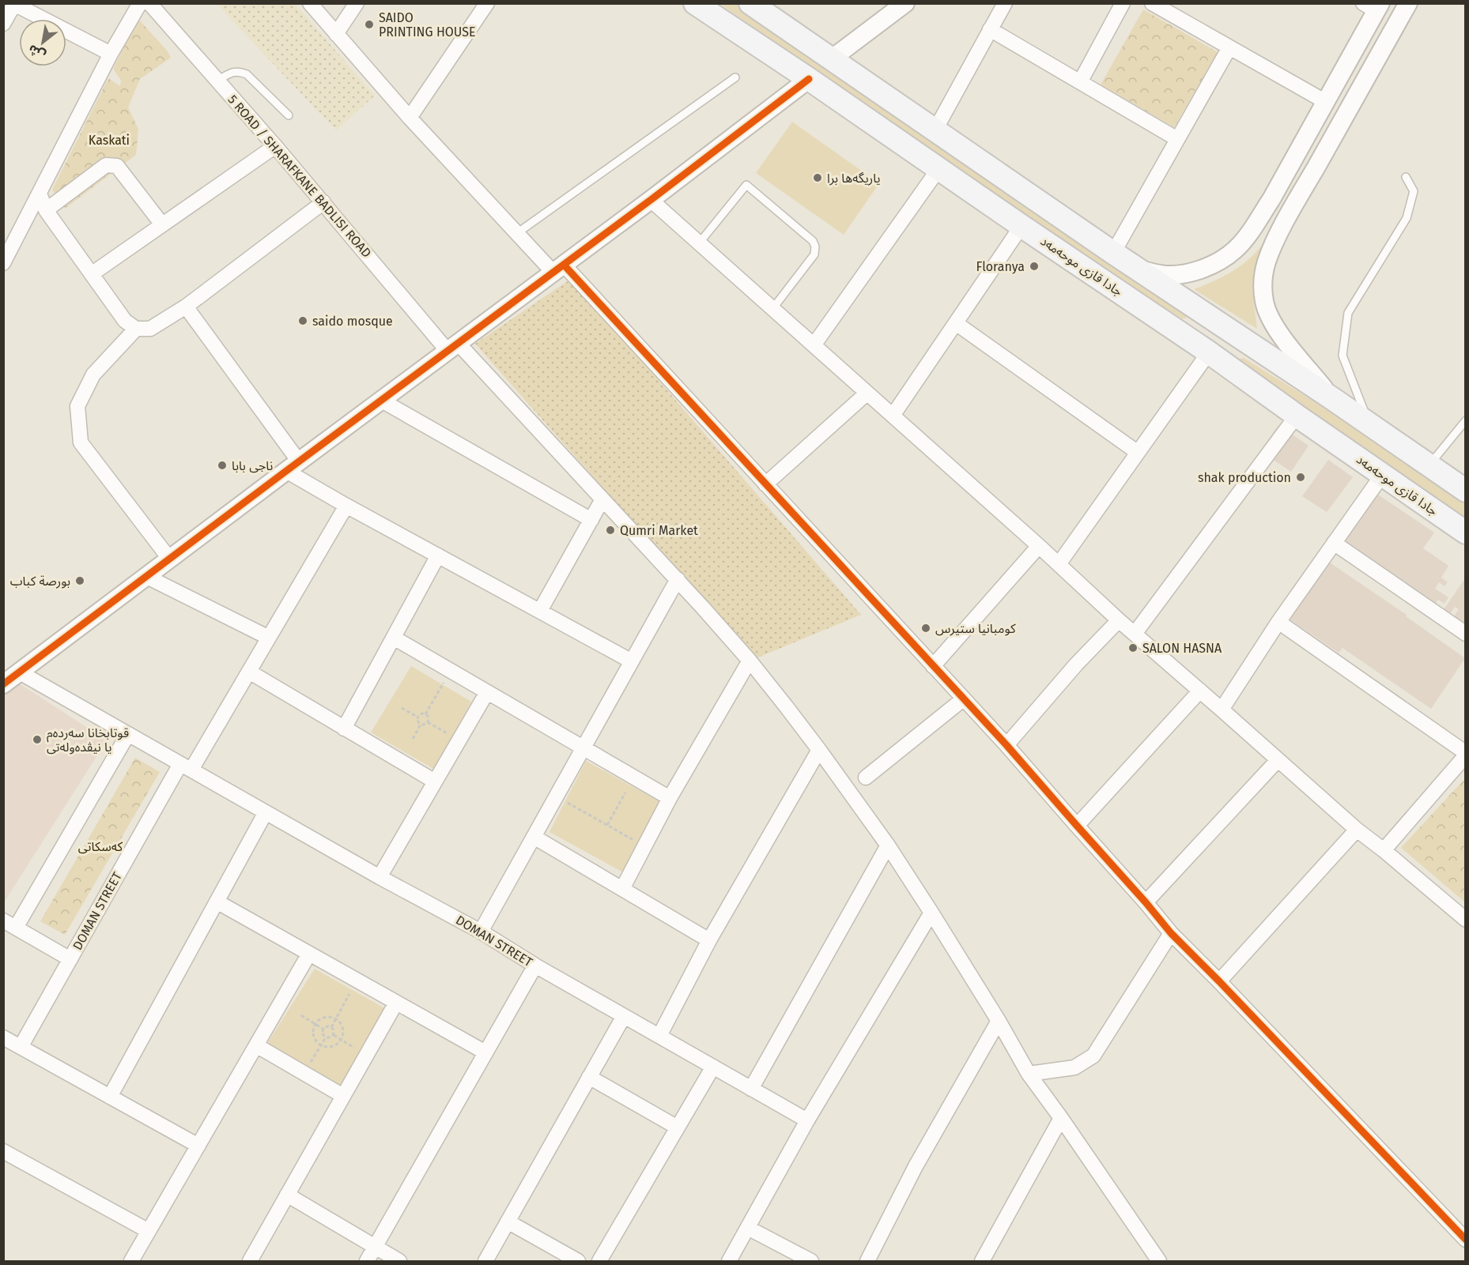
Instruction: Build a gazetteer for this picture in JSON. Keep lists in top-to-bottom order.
{
  "streets": {
    "main road": ["جادا قازی موحەمەد"],
    "street": ["5 ROAD / SHARAFKANE BADLISI ROAD", "DOMAN STREET"]
  },
  "parks": ["Kaskati", "کەسکاتی"],
  "places": [
    "SAIDO PRINTING HOUSE",
    "یاریگەها برا",
    "Floranya",
    "saido mosque",
    "ناجى بابا",
    "shak production",
    "Qumri Market",
    "بورصة كباب",
    "كومبانيا ستيرس",
    "SALON HASNA",
    "قوتابخانا سەردەم یا نیڤدەولەتی"
  ],
  "north": "bottom left"
}
